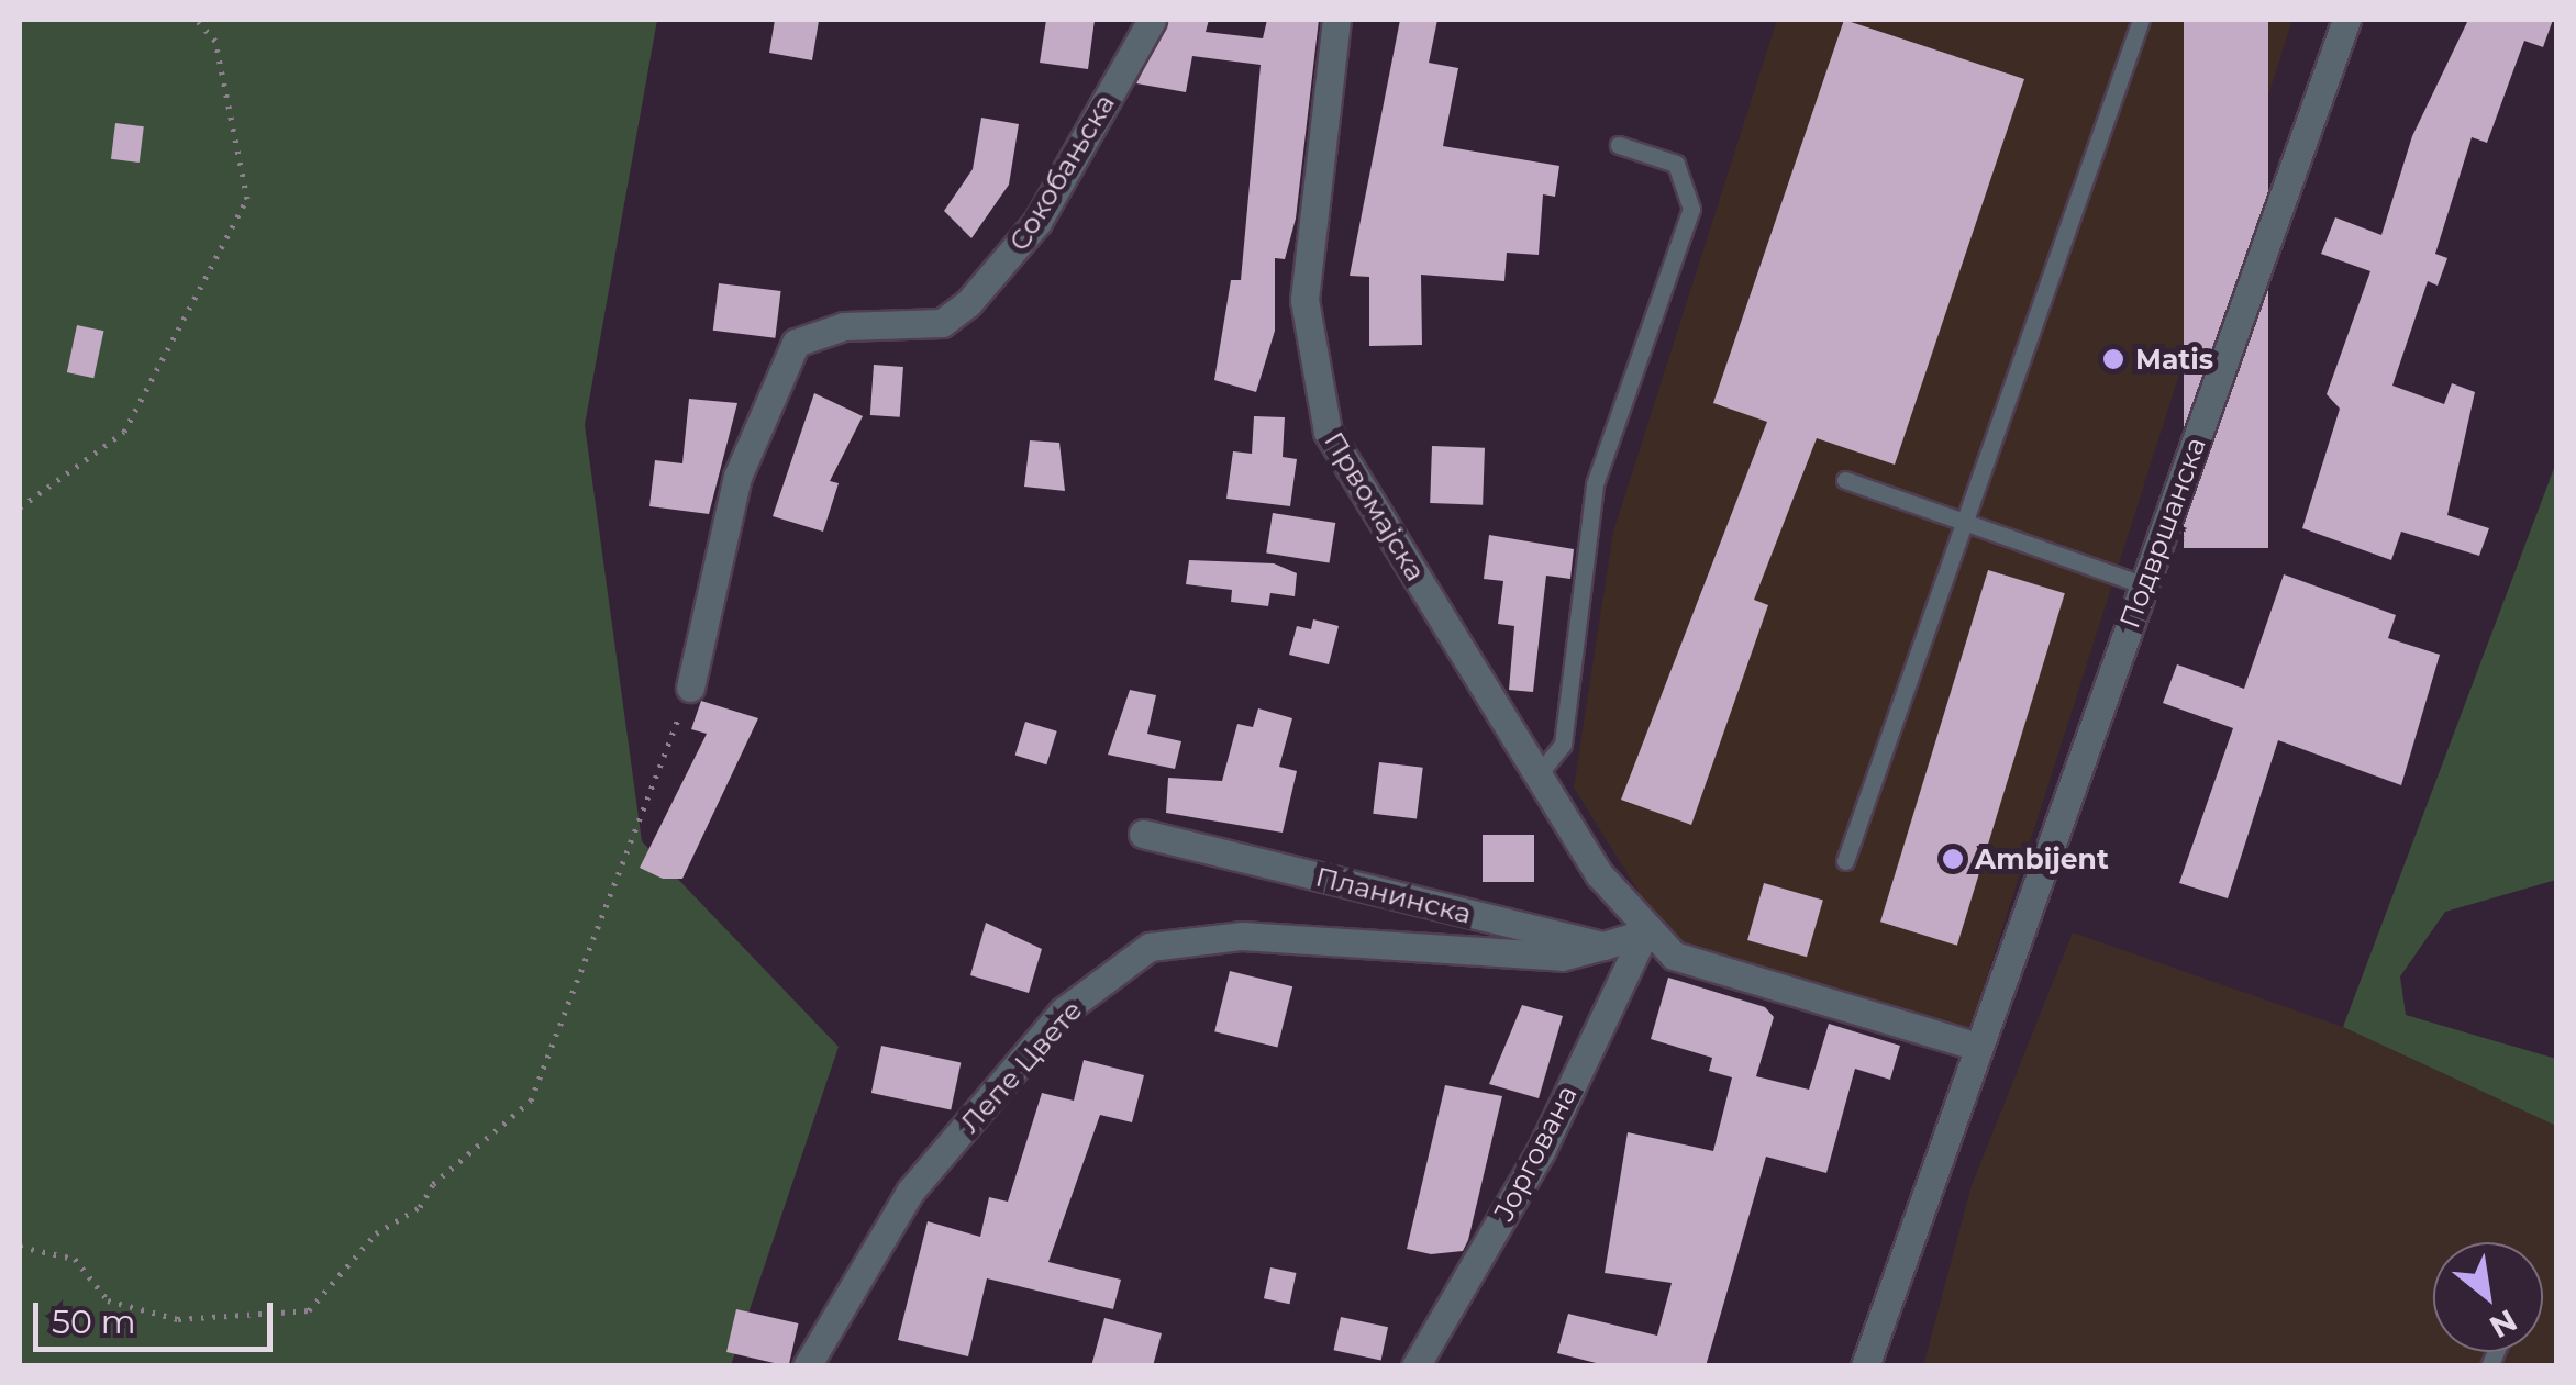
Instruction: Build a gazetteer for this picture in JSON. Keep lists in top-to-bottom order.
{
  "streets": {
    "street": [
      "Сокобањска",
      "Првомајска",
      "Подвршанска",
      "Планинска",
      "Лепе Цвете",
      "Јоргована"
    ]
  },
  "crossings": [
    ["Првомајска", "Јоргована"],
    ["Планинска", "Лепе Цвете"]
  ],
  "places": ["Matis", "Ambijent"],
  "scale_bar": "50 m",
  "north": "bottom right"
}
